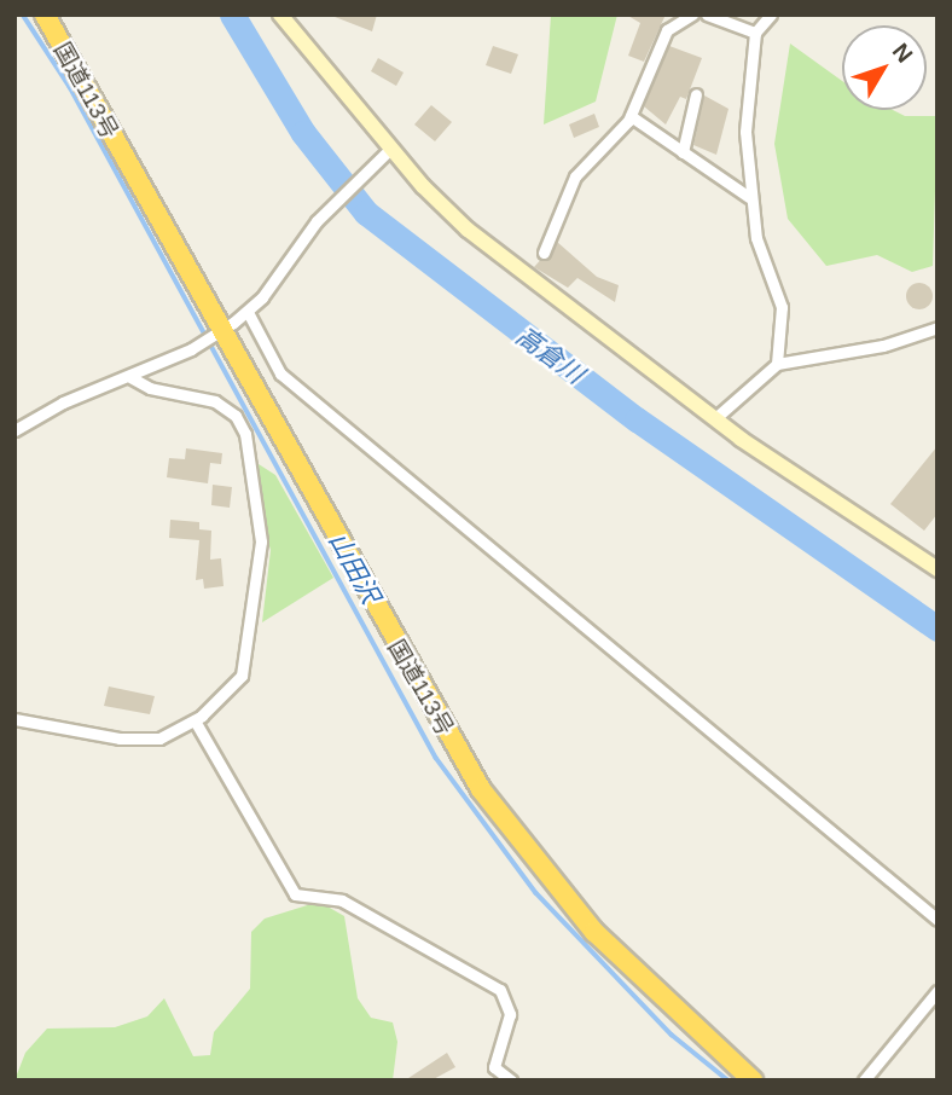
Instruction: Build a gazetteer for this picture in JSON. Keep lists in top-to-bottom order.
{
  "streets": {
    "highway": ["国道113号"]
  },
  "water": ["高倉川", "山田沢"],
  "north": "top right"
}
